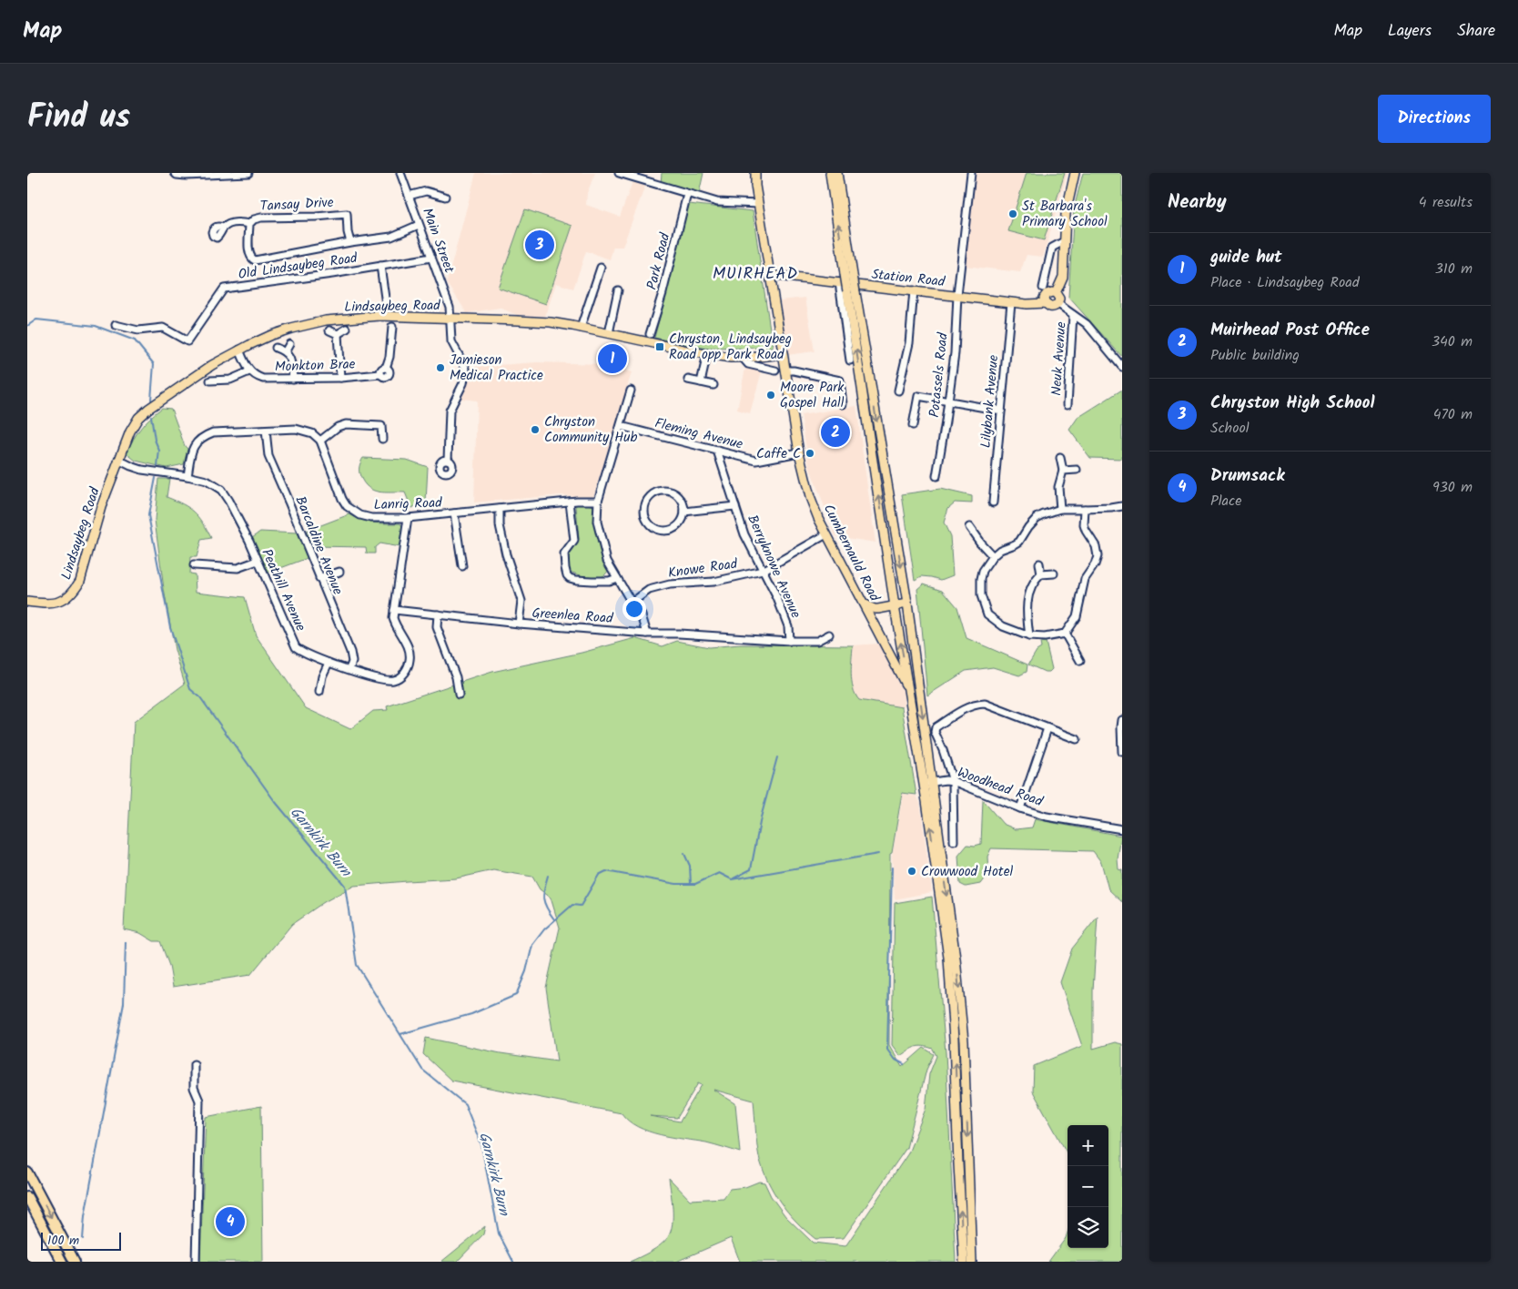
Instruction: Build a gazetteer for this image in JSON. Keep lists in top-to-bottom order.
{
  "streets": {
    "main road": ["Station Road", "Lindsaybeg Road", "Cumbernauld Road"],
    "street": [
      "Tansay Drive",
      "Main Street",
      "Park Road",
      "Old Lindsaybeg Road",
      "Neuk Avenue",
      "Monkton Brae",
      "Potassels Road",
      "Lilybank Avenue",
      "Fleming Avenue",
      "Lanrig Road",
      "Barcaldine Avenue",
      "Berryknowe Avenue",
      "Knowe Road",
      "Peathill Avenue",
      "Greenlea Road",
      "Woodhead Road"
    ]
  },
  "crossings": [
    ["Tansay Drive", "Main Street"],
    ["Main Street", "Old Lindsaybeg Road"],
    ["Main Street", "Lindsaybeg Road"],
    ["Station Road", "Potassels Road"],
    ["Station Road", "Lilybank Avenue"],
    ["Station Road", "Cumbernauld Road"],
    ["Lindsaybeg Road", "Cumbernauld Road"],
    ["Lindsaybeg Road", "Peathill Avenue"],
    ["Fleming Avenue", "Cumbernauld Road"],
    ["Fleming Avenue", "Berryknowe Avenue"],
    ["Lanrig Road", "Peathill Avenue"],
    ["Barcaldine Avenue", "Peathill Avenue"],
    ["Cumbernauld Road", "Knowe Road"],
    ["Berryknowe Avenue", "Knowe Road"],
    ["Berryknowe Avenue", "Greenlea Road"],
    ["Peathill Avenue", "Greenlea Road"]
  ],
  "districts": ["MUIRHEAD"],
  "water": ["Garnkirk Burn"],
  "places": {
    "other": [
      "St Barbara's Primary School",
      "Jamieson Medical Practice",
      "Moore Park Gospel Hall",
      "Chryston Community Hub",
      "Caffe C",
      "Crowwood Hotel"
    ],
    "transit": ["Chryston, Lindsaybeg Road opp Park Road"]
  },
  "scale_bar": "100 m",
  "page": {
    "header": "Map",
    "nav": ["Map", "Layers", "Share"],
    "title": "Find us",
    "buttons": "Directions",
    "heading": ["Nearby", "4 results"],
    "pins": [
      "3",
      "1",
      "2",
      "4"
    ],
    "list": [
      {
        "mark": "1",
        "name": "guide hut",
        "note": "Place · Lindsaybeg Road",
        "value": "310 m"
      },
      {
        "mark": "2",
        "name": "Muirhead Post Office",
        "note": "Public building",
        "value": "340 m"
      },
      {
        "mark": "3",
        "name": "Chryston High School",
        "note": "School",
        "value": "470 m"
      },
      {
        "mark": "4",
        "name": "Drumsack",
        "note": "Place",
        "value": "930 m"
      }
    ],
    "map_buttons": ["+", "−"],
    "scale": "100 m"
  }
}
